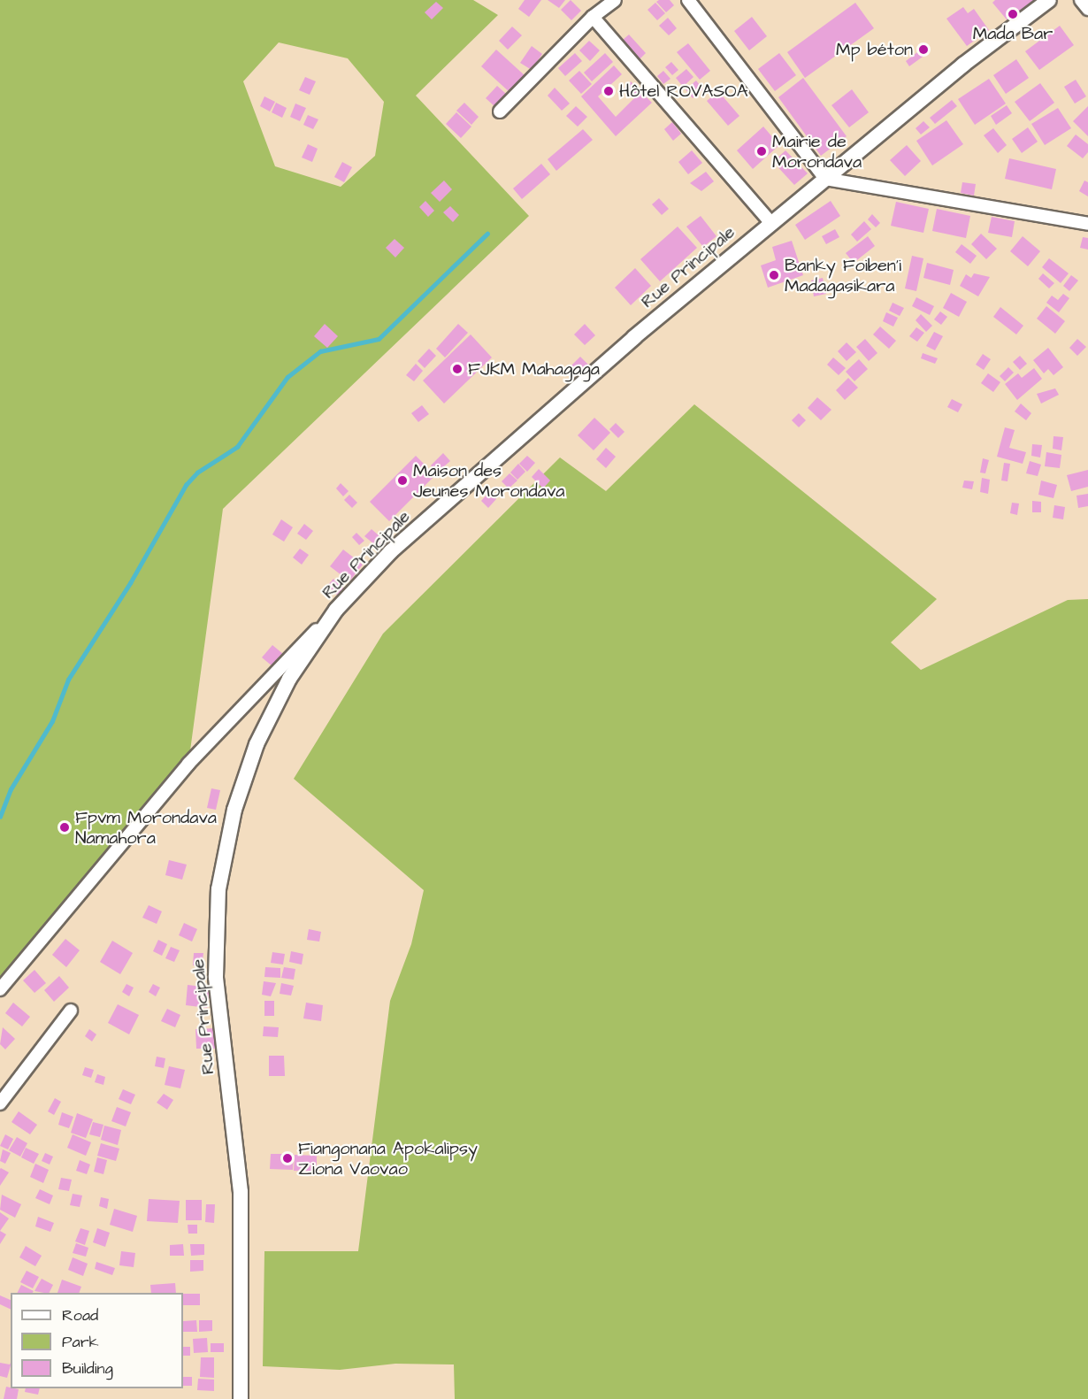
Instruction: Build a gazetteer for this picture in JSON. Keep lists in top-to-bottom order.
{
  "streets": {
    "main road": ["Rue Principale"]
  },
  "places": [
    "Mada Bar",
    "Mp béton",
    "Hôtel ROVASOA",
    "Mairie de Morondava",
    "Banky Foiben'i Madagasikara",
    "FJKM Mahagaga",
    "Maison des Jeunes Morondava",
    "Fpvm Morondava Namahora",
    "Fiangonana Apokalipsy Ziona Vaovao"
  ],
  "legend": ["Road", "Park", "Building"]
}
